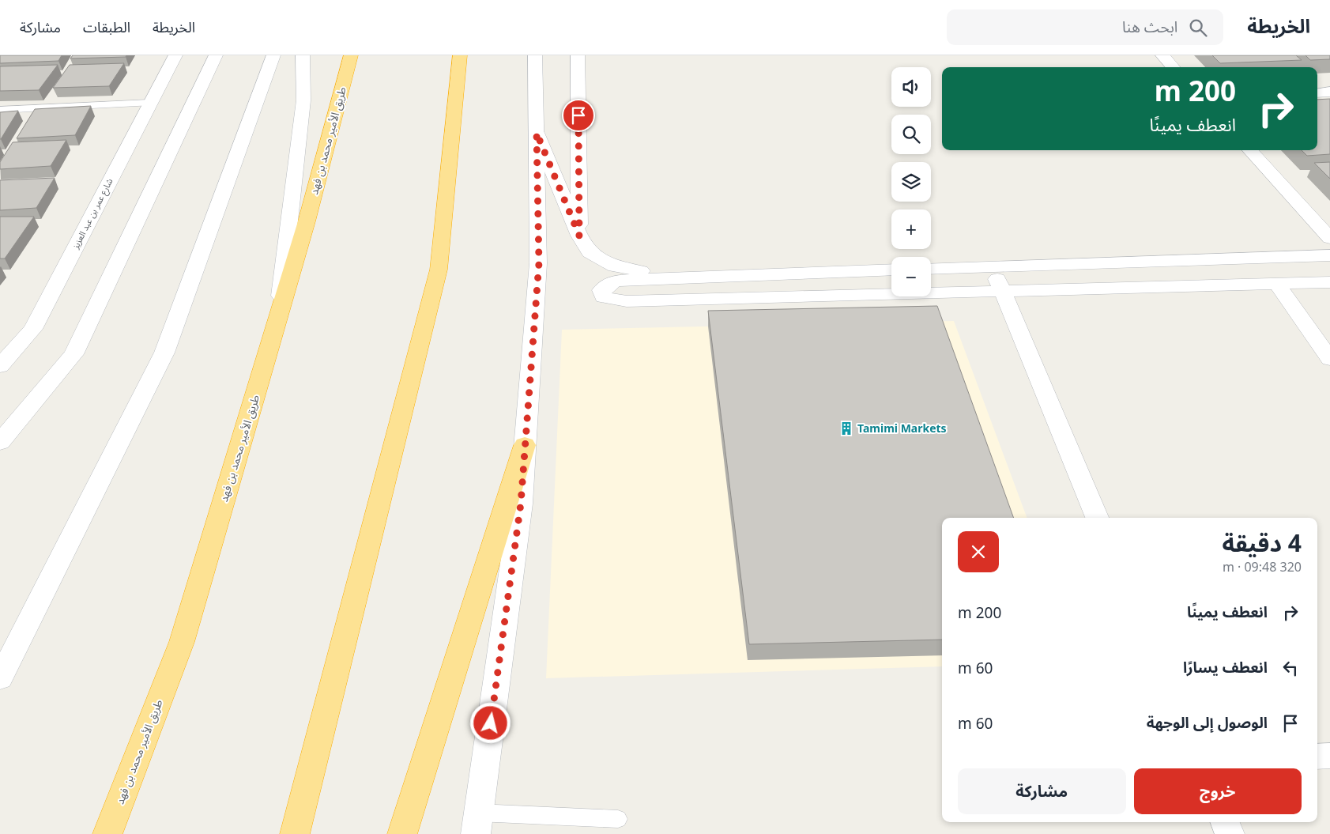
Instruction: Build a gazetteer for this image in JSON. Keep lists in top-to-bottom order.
{
  "streets": {
    "highway": ["طريق الأمير محمد بن فهد"],
    "street": ["شارع عمر بن عبد العزيز"]
  },
  "places": {
    "building": ["Tamimi Markets"]
  },
  "page": {
    "header": "الخريطة",
    "search": "ابحث هنا",
    "nav": ["الخريطة", "الطبقات", "مشاركة"],
    "map_buttons": ["+", "−"],
    "turn": ["200 m", "انعطف يمينًا"],
    "heading": ["4 دقيقة", "320 m · 09:48"],
    "list": [
      {
        "name": "انعطف يمينًا",
        "value": "200 m"
      },
      {
        "name": "انعطف يسارًا",
        "value": "60 m"
      },
      {
        "name": "الوصول إلى الوجهة",
        "value": "60 m"
      }
    ],
    "buttons": ["خروج", "مشاركة"]
  }
}
